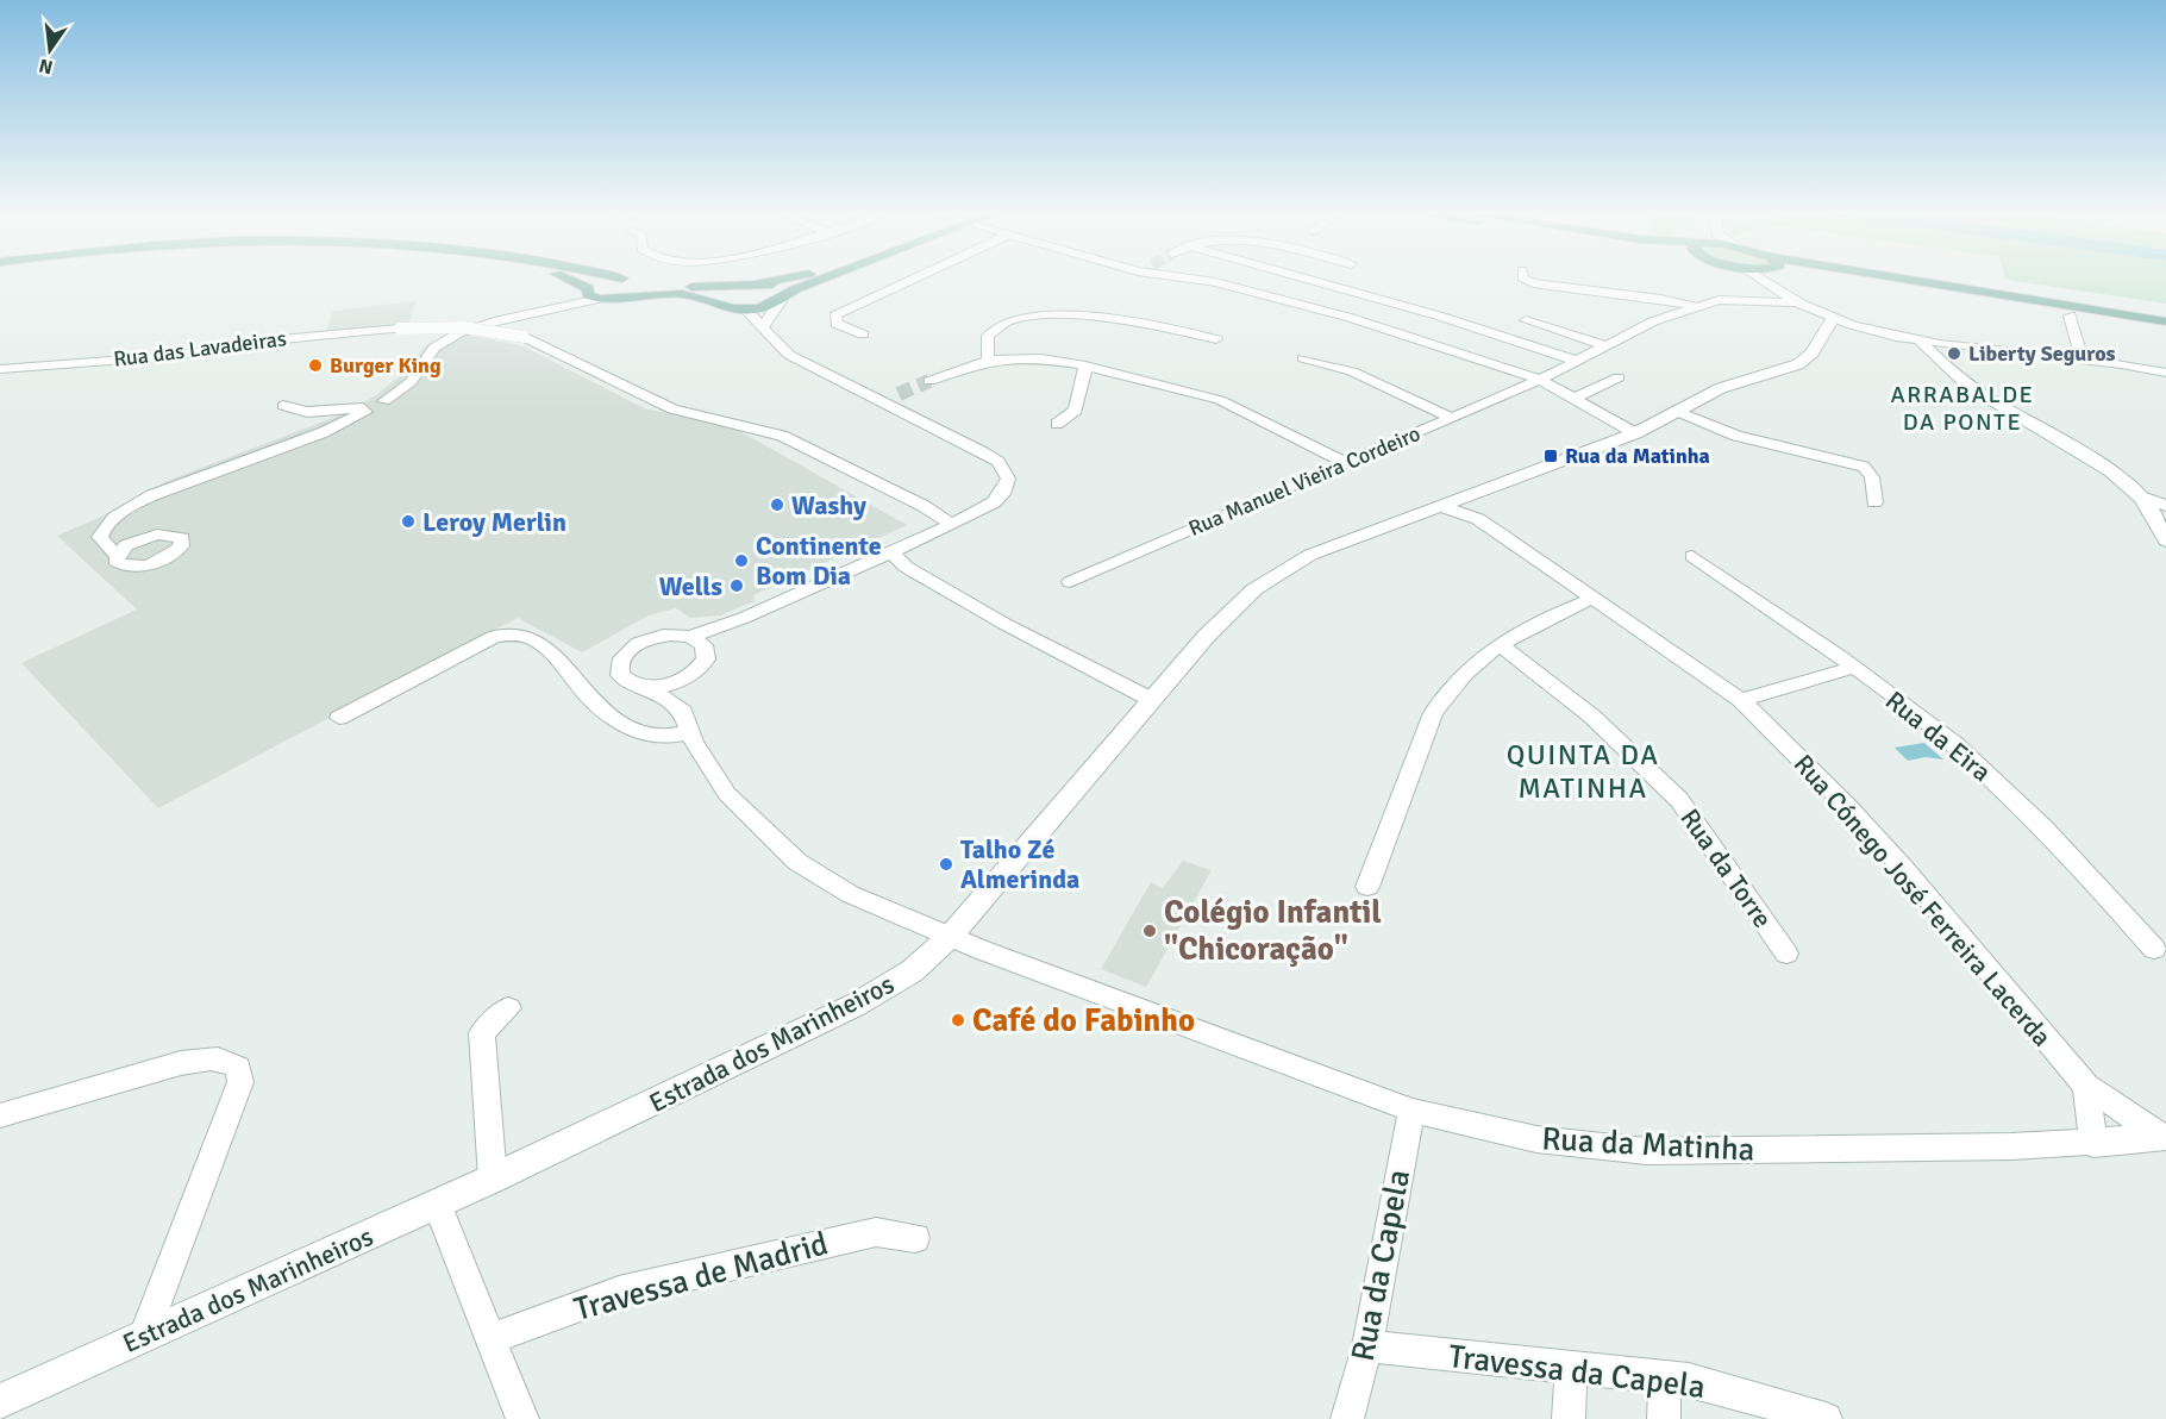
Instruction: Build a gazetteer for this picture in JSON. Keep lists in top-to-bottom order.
{
  "streets": {
    "street": [
      "Rua das Lavadeiras",
      "Rua Manuel Vieira Cordeiro",
      "Rua da Eira",
      "Rua da Torre",
      "Rua Cónego José Ferreira Lacerda",
      "Estrada dos Marinheiros",
      "Rua da Matinha",
      "Rua da Capela",
      "Travessa de Madrid",
      "Travessa da Capela"
    ]
  },
  "crossings": [
    ["Rua Cónego José Ferreira Lacerda", "Estrada dos Marinheiros"],
    ["Rua Cónego José Ferreira Lacerda", "Rua da Matinha"],
    ["Estrada dos Marinheiros", "Rua da Matinha"],
    ["Rua da Matinha", "Rua da Capela"],
    ["Rua da Capela", "Travessa da Capela"]
  ],
  "districts": ["ARRABALDE DA PONTE", "QUINTA DA MATINHA"],
  "places": {
    "other": [
      "Liberty Seguros",
      "Burger King",
      "Washy",
      "Leroy Merlin",
      "Continente Bom Dia",
      "Wells",
      "Talho Zé Almerinda",
      "Colégio Infantil \"Chicoração\"",
      "Café do Fabinho"
    ],
    "transit": ["Rua da Matinha"]
  },
  "north": "bottom"
}
